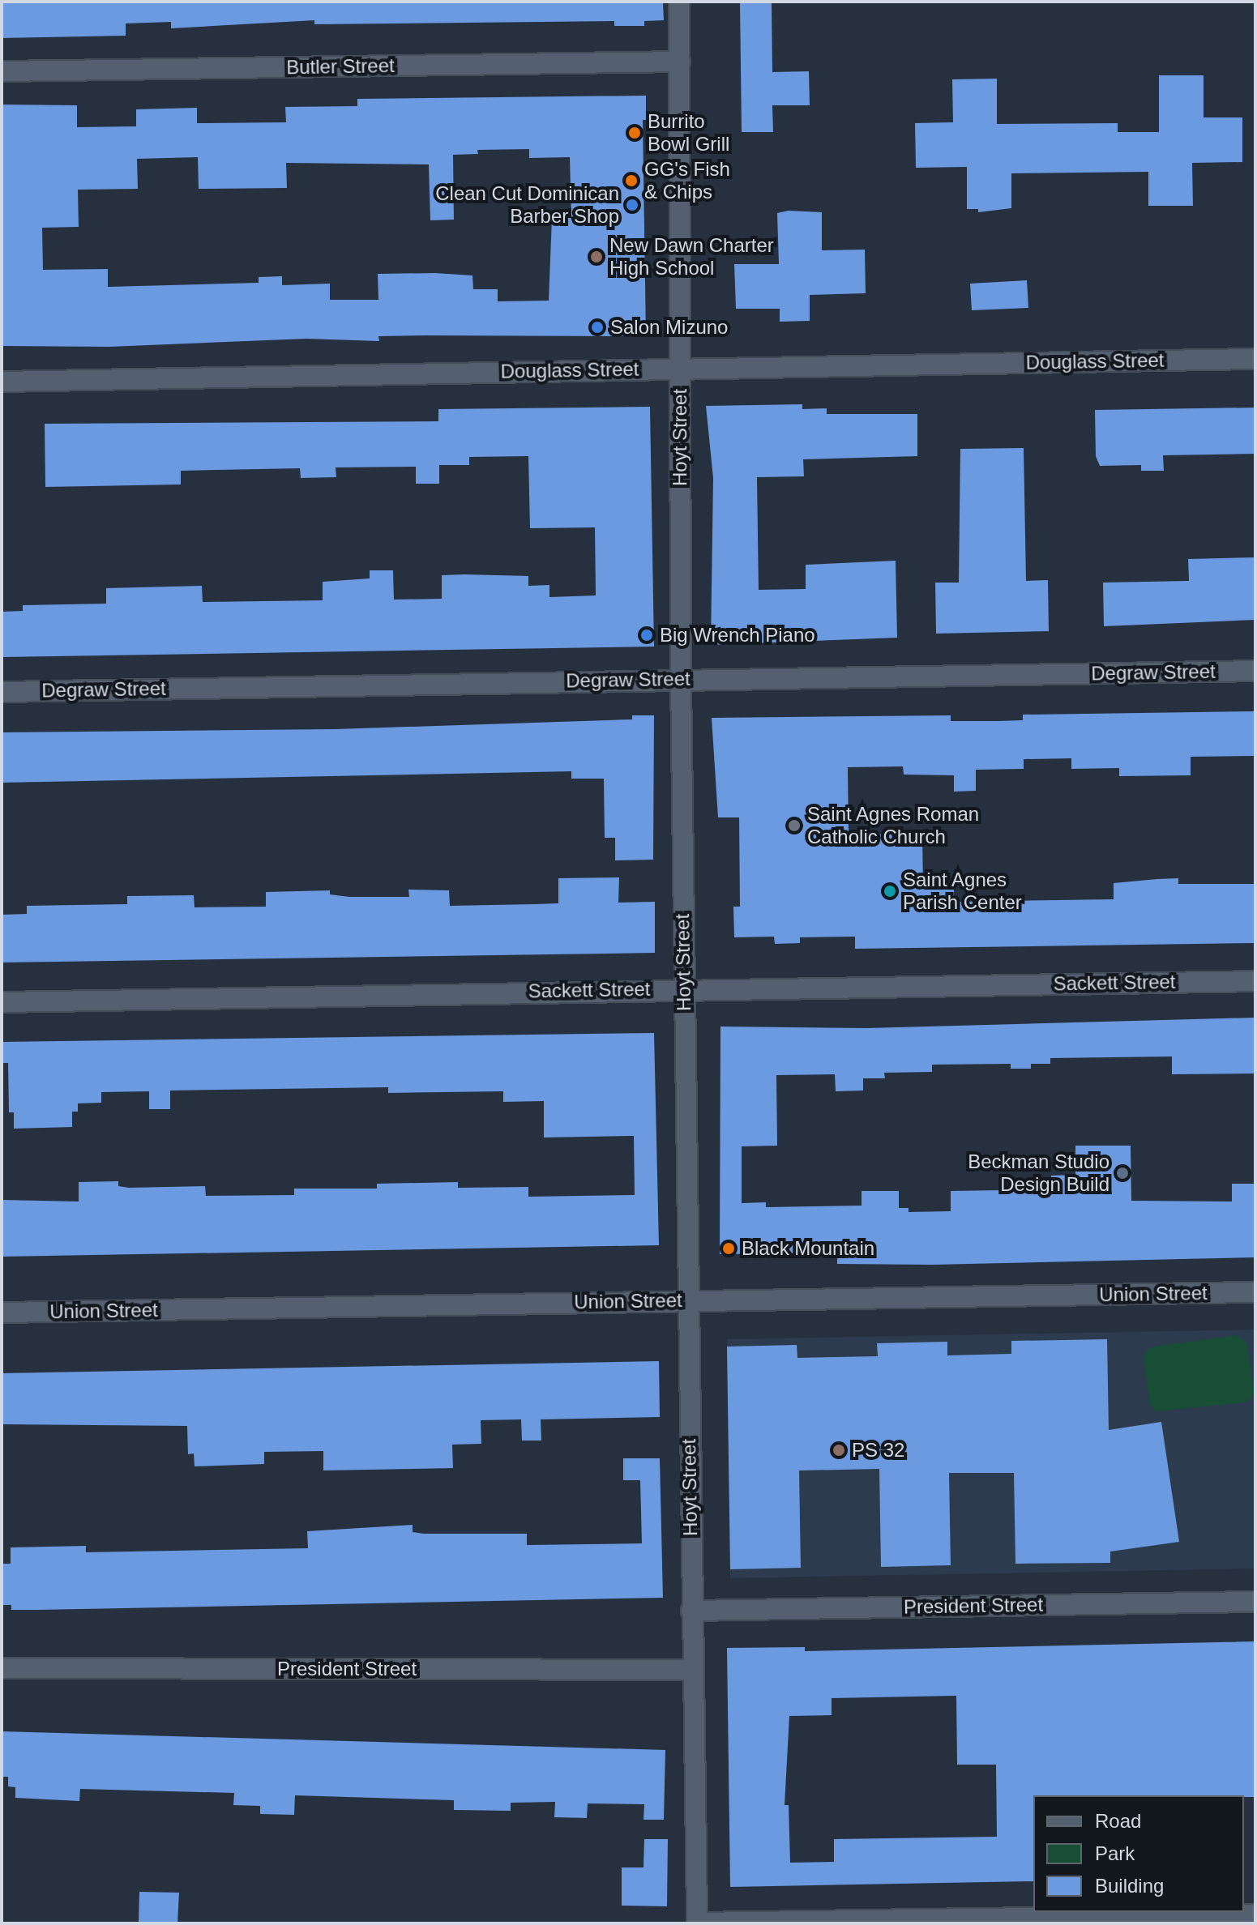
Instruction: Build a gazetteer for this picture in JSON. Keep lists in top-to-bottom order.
{
  "streets": {
    "street": [
      "Butler Street",
      "Douglass Street",
      "Hoyt Street",
      "Degraw Street",
      "Sackett Street",
      "Union Street",
      "President Street"
    ]
  },
  "crossings": [
    ["Butler Street", "Hoyt Street"],
    ["Douglass Street", "Hoyt Street"],
    ["Hoyt Street", "Degraw Street"],
    ["Hoyt Street", "Sackett Street"],
    ["Hoyt Street", "Union Street"],
    ["Hoyt Street", "President Street"]
  ],
  "places": [
    "Burrito Bowl Grill",
    "GG's Fish & Chips",
    "Clean Cut Dominican Barber Shop",
    "New Dawn Charter High School",
    "Salon Mizuno",
    "Big Wrench Piano",
    "Saint Agnes Roman Catholic Church",
    "Saint Agnes Parish Center",
    "Beckman Studio Design Build",
    "Black Mountain",
    "PS 32"
  ],
  "legend": ["Road", "Park", "Building"]
}
